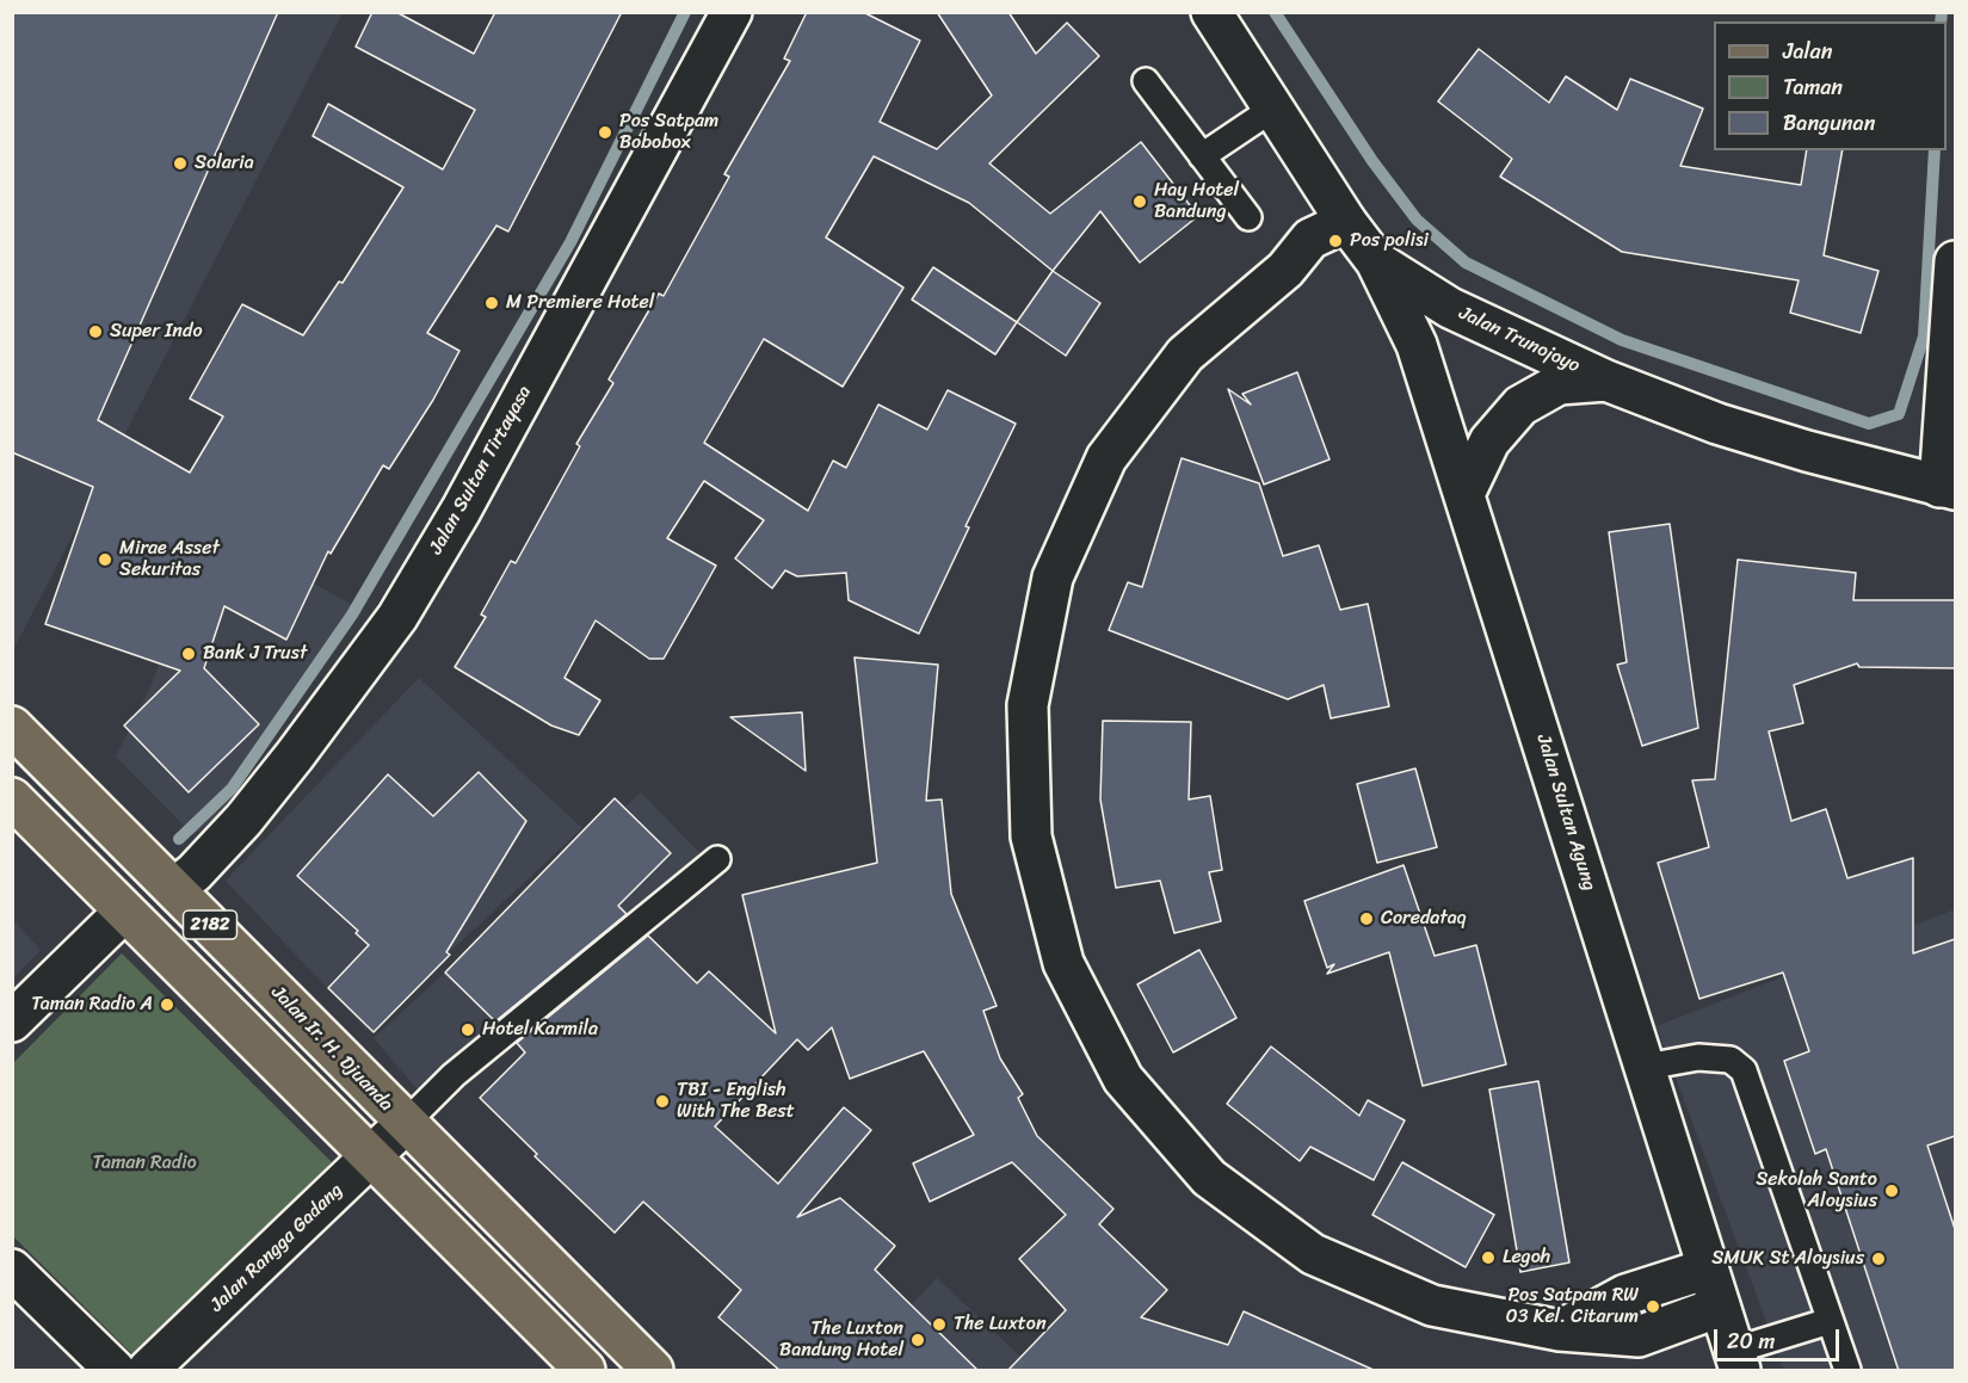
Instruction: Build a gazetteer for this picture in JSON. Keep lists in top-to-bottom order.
{
  "streets": {
    "main road": ["2182", "Jalan Ir. H. Djuanda"],
    "street": [
      "Jalan Trunojoyo",
      "Jalan Sultan Tirtayasa",
      "Jalan Sultan Agung",
      "Jalan Rangga Gadang"
    ]
  },
  "crossings": [
    ["Jalan Trunojoyo", "Jalan Sultan Agung"],
    ["Jalan Sultan Tirtayasa", "Jalan Ir. H. Djuanda"],
    ["2182", "Jalan Rangga Gadang"],
    ["Jalan Ir. H. Djuanda", "Jalan Rangga Gadang"]
  ],
  "parks": ["Taman Radio"],
  "places": [
    "Pos Satpam Bobobox",
    "Solaria",
    "Hay Hotel Bandung",
    "Pos polisi",
    "M Premiere Hotel",
    "Super Indo",
    "Mirae Asset Sekuritas",
    "Bank J Trust",
    "Coredataq",
    "Taman Radio A",
    "Hotel Karmila",
    "TBI - English With The Best",
    "Sekolah Santo Aloysius",
    "Legoh",
    "SMUK St Aloysius",
    "Pos Satpam RW 03 Kel. Citarum",
    "The Luxton",
    "The Luxton Bandung Hotel"
  ],
  "legend": ["Jalan", "Taman", "Bangunan"],
  "scale_bar": "20 m"
}
